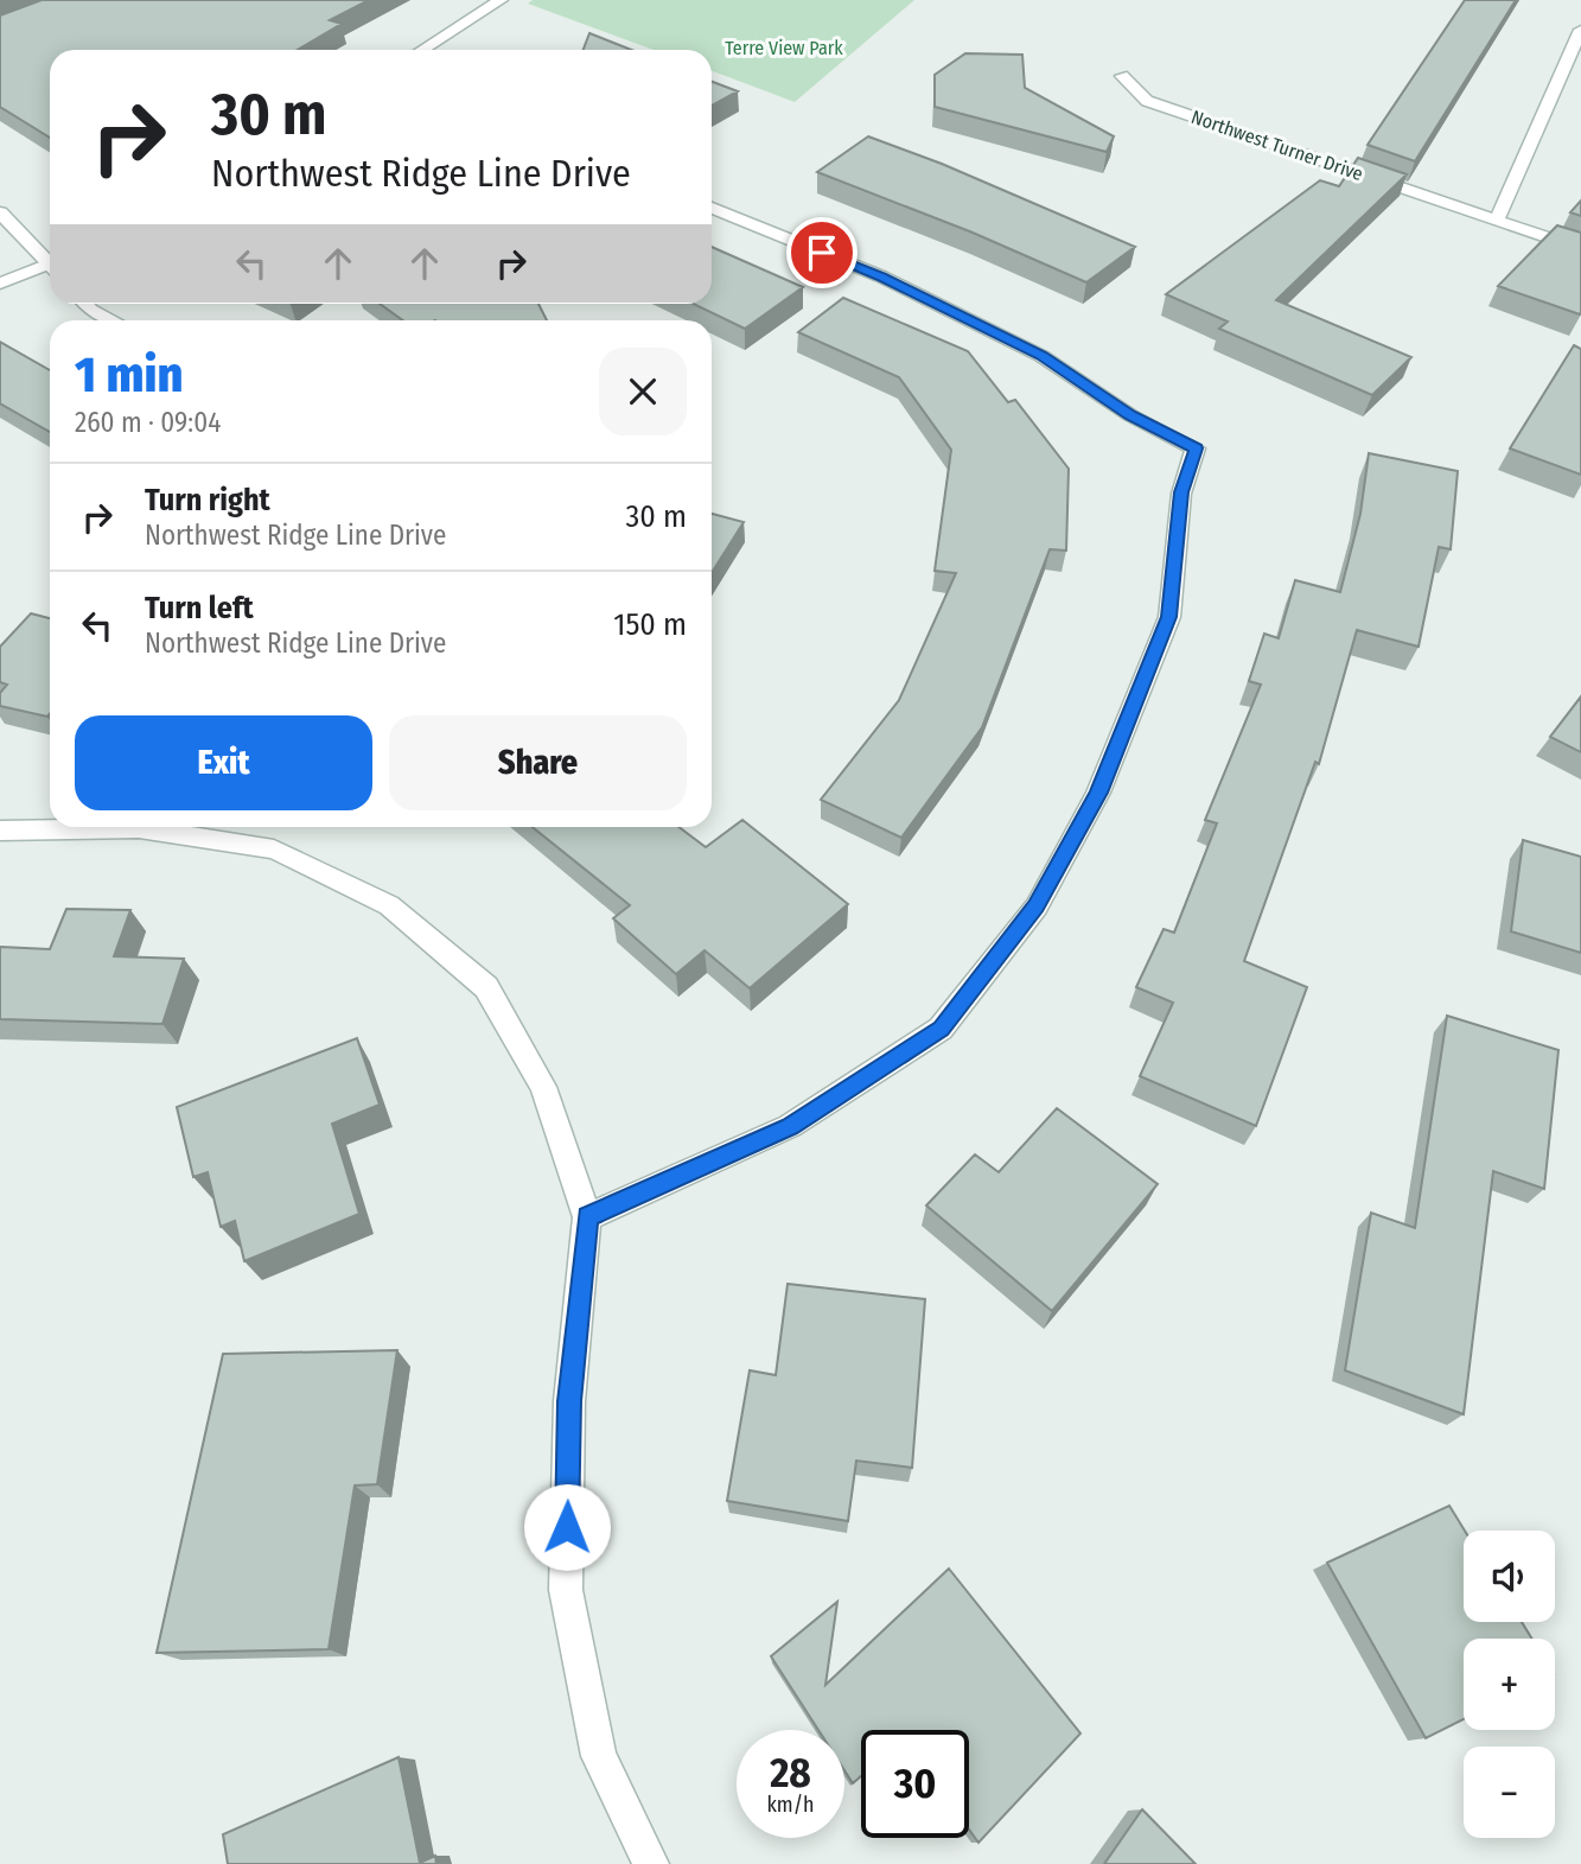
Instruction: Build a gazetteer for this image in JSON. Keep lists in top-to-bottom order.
{
  "streets": {
    "street": ["Northwest Turner Drive"]
  },
  "parks": ["Terre View Park"],
  "page": {
    "turn": ["30 m", "Northwest Ridge Line Drive"],
    "heading": ["1 min", "260 m · 09:04"],
    "list": [
      {
        "name": "Turn right",
        "note": "Northwest Ridge Line Drive",
        "value": "30 m"
      },
      {
        "name": "Turn left",
        "note": "Northwest Ridge Line Drive",
        "value": "150 m"
      }
    ],
    "buttons": ["Exit", "Share"],
    "map_buttons": ["+", "−"],
    "speed": "28 km/h",
    "limit": "30"
  }
}
